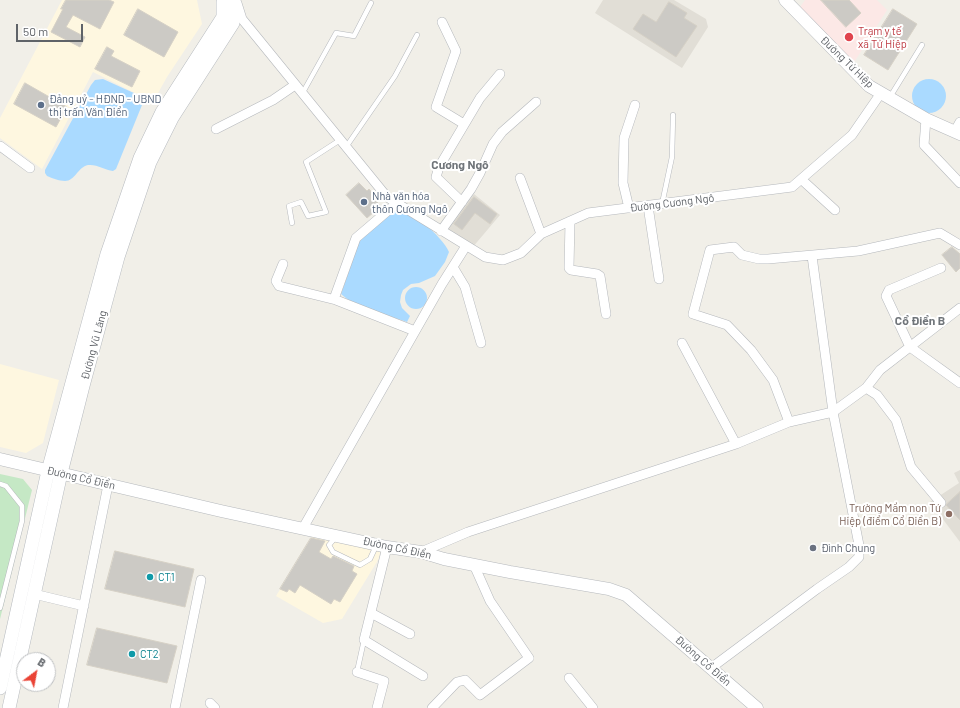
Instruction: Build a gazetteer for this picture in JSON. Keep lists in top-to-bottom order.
{
  "streets": {
    "main road": ["Đường Vũ Lăng"],
    "street": ["Đường Tứ Hiệp", "Đường Cương Ngô", "Đường Cổ Điển"]
  },
  "crossings": [
    ["Đường Tứ Hiệp", "Đường Cương Ngô"],
    ["Đường Cương Ngô", "Đường Vũ Lăng"],
    ["Đường Vũ Lăng", "Đường Cổ Điển"]
  ],
  "districts": ["Cương Ngô", "Cổ Điển B"],
  "places": [
    "Trạm y tế xã Tứ Hiệp",
    "Đảng uỷ - HĐND - UBND thị trấn Văn Điển",
    "Nhà văn hóa thôn Cương Ngô",
    "Trường Mầm non Tứ Hiệp (điểm Cổ Điển B)",
    "Đình Chung",
    "CT1",
    "CT2"
  ],
  "scale_bar": "50 m",
  "north": "top right"
}
